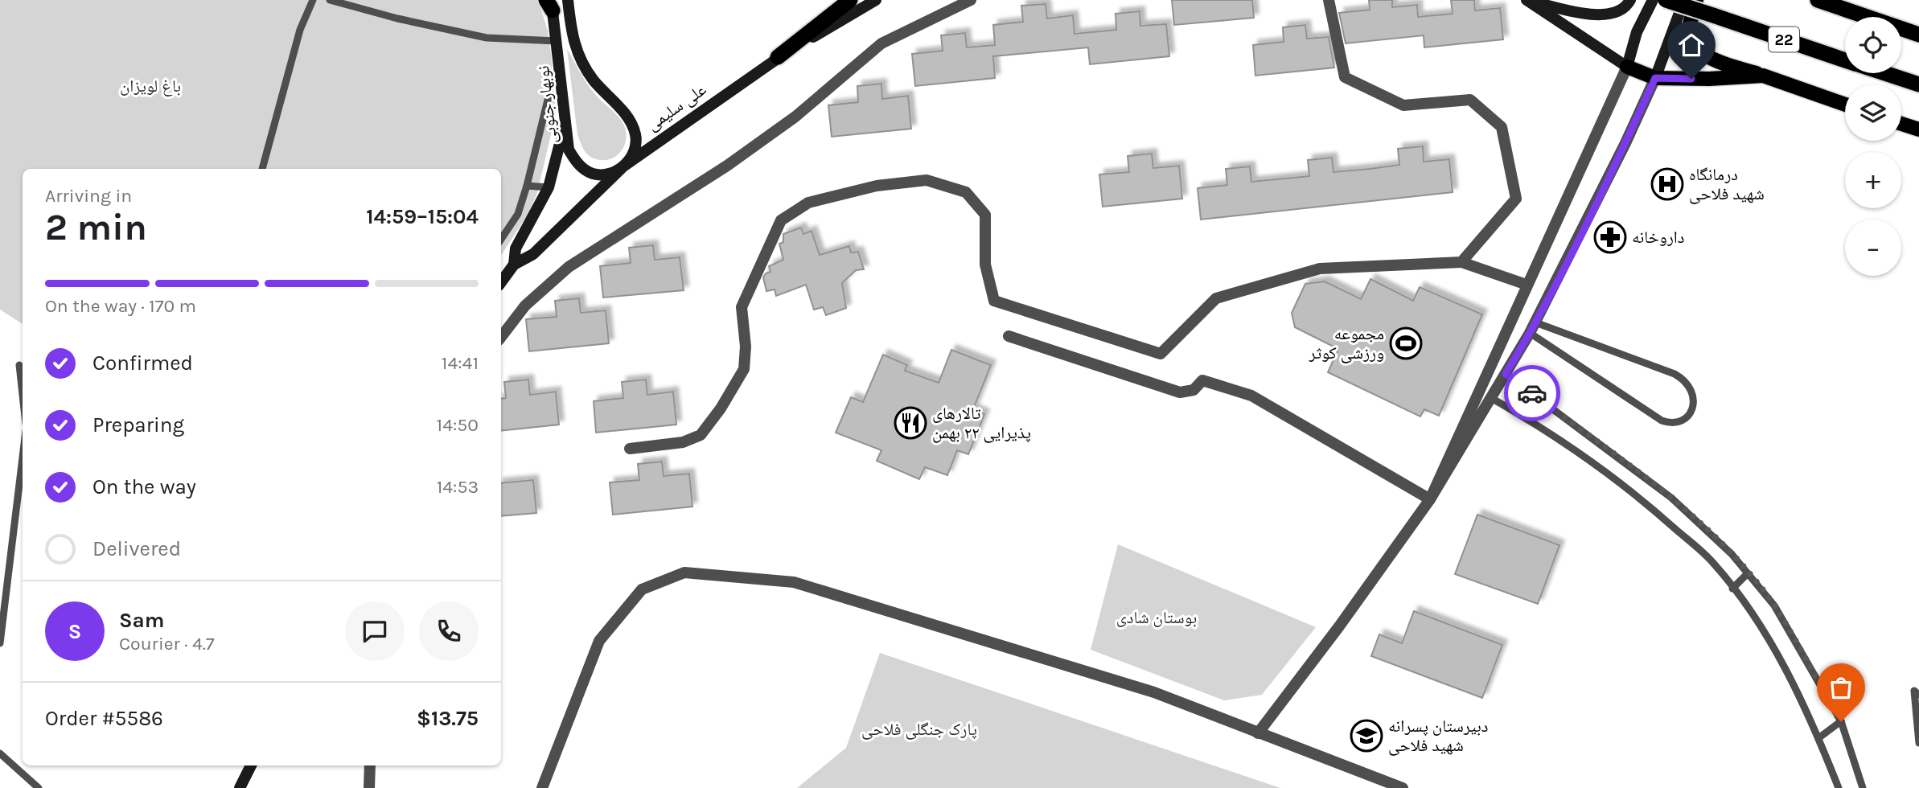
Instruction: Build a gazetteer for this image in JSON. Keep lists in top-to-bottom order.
{
  "streets": {
    "highway": ["22"],
    "main road": ["نوبهار جنوبی", "علی سلیمی"]
  },
  "crossings": [
    ["نوبهار جنوبی", "علی سلیمی"]
  ],
  "parks": ["باغ لویزان", "بوستان شادی", "پارک جنگلی فلاحی"],
  "places": {
    "hospital": ["درمانگاه شهید فلاحی"],
    "pharmacy": ["داروخانه"],
    "sports": ["مجموعه ورزشی کوثر"],
    "restaurant": ["تالارهای پذیرایی ۲۲ بهمن"],
    "school or university": ["دبیرستان پسرانه شهید فلاحی"]
  },
  "page": {
    "map_buttons": ["+", "−"],
    "heading": ["2 min", "Arriving in", "14:59–15:04"],
    "panel": [
      "Sam",
      "Courier · 4.7",
      "Order #5586",
      "$13.75"
    ],
    "bar": "On the way · 170 m",
    "list": [
      ["Confirmed", "14:41"],
      ["Preparing", "14:50"],
      ["On the way", "14:53"],
      "Delivered"
    ],
    "round": "S"
  }
}
